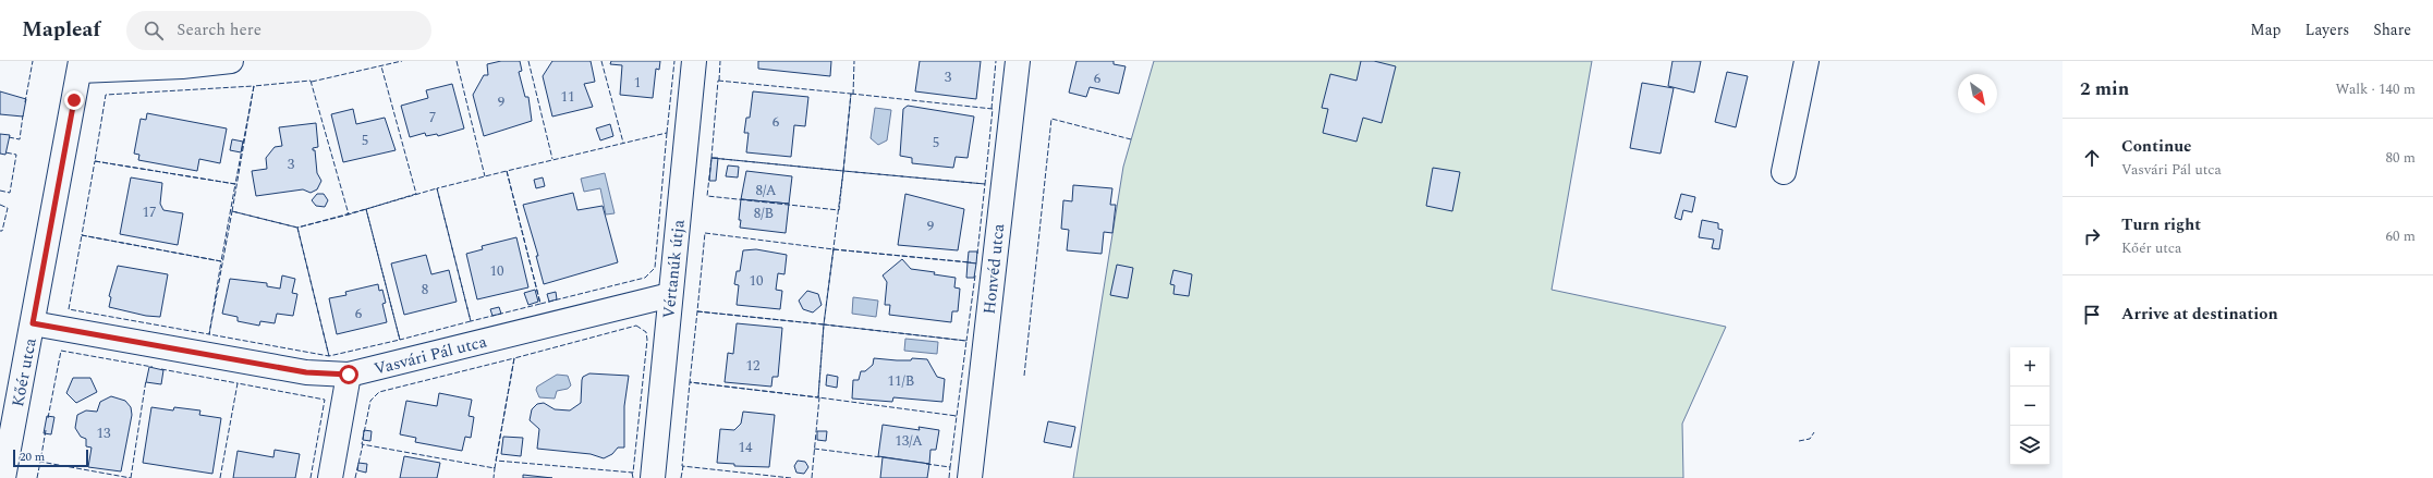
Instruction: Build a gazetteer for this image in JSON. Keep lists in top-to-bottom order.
{
  "streets": {
    "street": [
      "Vértanúk útja",
      "Honvéd utca",
      "Vasvári Pál utca",
      "Kőér utca"
    ]
  },
  "crossings": [
    ["Vértanúk útja", "Vasvári Pál utca"],
    ["Vasvári Pál utca", "Kőér utca"]
  ],
  "house_numbers": [
    "3",
    "6",
    "1",
    "11",
    "9",
    "7",
    "6",
    "5",
    "5",
    "3",
    "8/A",
    "17",
    "8/B",
    "9",
    "10",
    "10",
    "8",
    "6",
    "12",
    "11/B",
    "13",
    "13/A",
    "14"
  ],
  "scale_bar": "20 m",
  "north": "bottom right",
  "page": {
    "header": "Mapleaf",
    "search": "Search here",
    "nav": ["Map", "Layers", "Share"],
    "heading": ["2 min", "Walk · 140 m"],
    "list": [
      ["Continue", "Vasvári Pál utca", "80 m"],
      ["Turn right", "Kőér utca", "60 m"],
      "Arrive at destination"
    ],
    "map_buttons": ["+", "−"],
    "scale": "20 m"
  }
}
